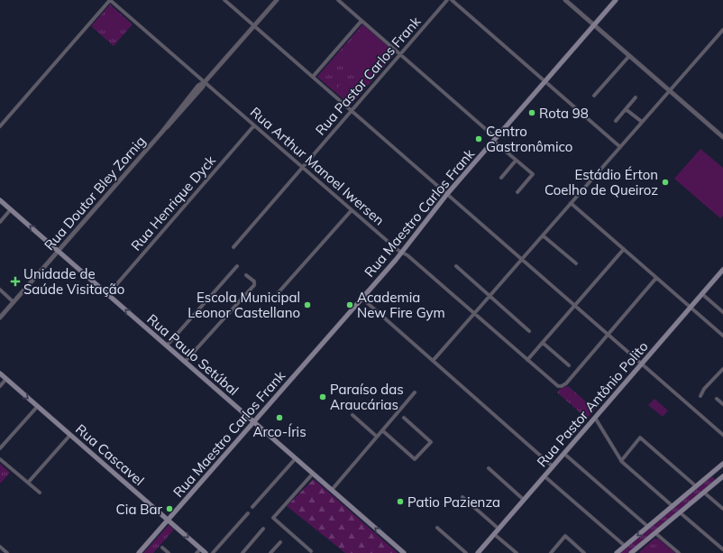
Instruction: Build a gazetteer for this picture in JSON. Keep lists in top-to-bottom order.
{
  "streets": {
    "main road": [
      "Rua Maestro Carlos Frank",
      "Rua Paulo Setúbal",
      "Rua Pastor Antônio Polito",
      "Rua Cascavel"
    ],
    "street": [
      "Rua Pastor Carlos Frank",
      "Rua Arthur Manoel Iwersen",
      "Rua Doutor Bley Zornig",
      "Rua Henrique Dyck"
    ]
  },
  "crossings": [
    ["Rua Pastor Carlos Frank", "Rua Arthur Manoel Iwersen"],
    ["Rua Arthur Manoel Iwersen", "Rua Doutor Bley Zornig"],
    ["Rua Arthur Manoel Iwersen", "Rua Henrique Dyck"],
    ["Rua Arthur Manoel Iwersen", "Rua Maestro Carlos Frank"],
    ["Rua Doutor Bley Zornig", "Rua Paulo Setúbal"],
    ["Rua Henrique Dyck", "Rua Paulo Setúbal"],
    ["Rua Maestro Carlos Frank", "Rua Paulo Setúbal"],
    ["Rua Maestro Carlos Frank", "Rua Cascavel"]
  ],
  "one_way": ["Rua Paulo Setúbal"],
  "places": {
    "other": [
      "Rota 98",
      "Centro Gastronômico",
      "Estádio Érton Coelho de Queiroz",
      "Escola Municipal Leonor Castellano",
      "Academia New Fire Gym",
      "Paraíso das Araucárias",
      "Arco-Íris",
      "Patio Pazienza",
      "Cia Bar"
    ],
    "health": ["Unidade de Saúde Visitação"]
  }
}
